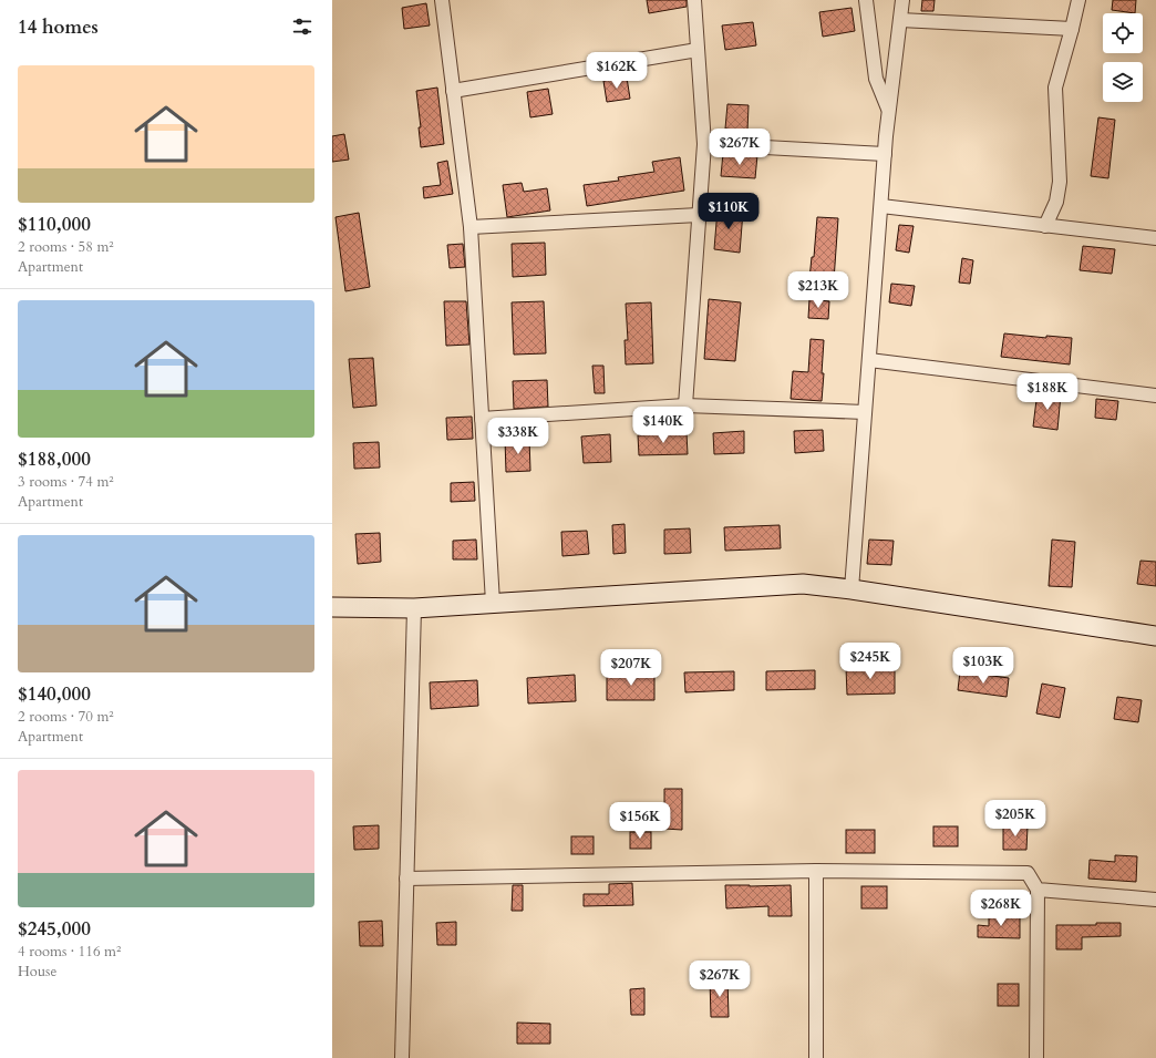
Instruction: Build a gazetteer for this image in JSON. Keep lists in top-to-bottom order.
{
  "page": {
    "heading": "14 homes",
    "price": [
      "$162K",
      "$267K",
      "$110K",
      "$213K",
      "$188K",
      "$140K",
      "$338K",
      "$245K",
      "$103K",
      "$207K",
      "$205K",
      "$156K",
      "$268K",
      "$267K"
    ],
    "list": [
      {
        "name": "$110,000",
        "note": "2 rooms · 58 m² · Apartment"
      },
      {
        "name": "$188,000",
        "note": "3 rooms · 74 m² · Apartment"
      },
      {
        "name": "$140,000",
        "note": "2 rooms · 70 m² · Apartment"
      },
      {
        "name": "$245,000",
        "note": "4 rooms · 116 m² · House"
      }
    ]
  }
}
